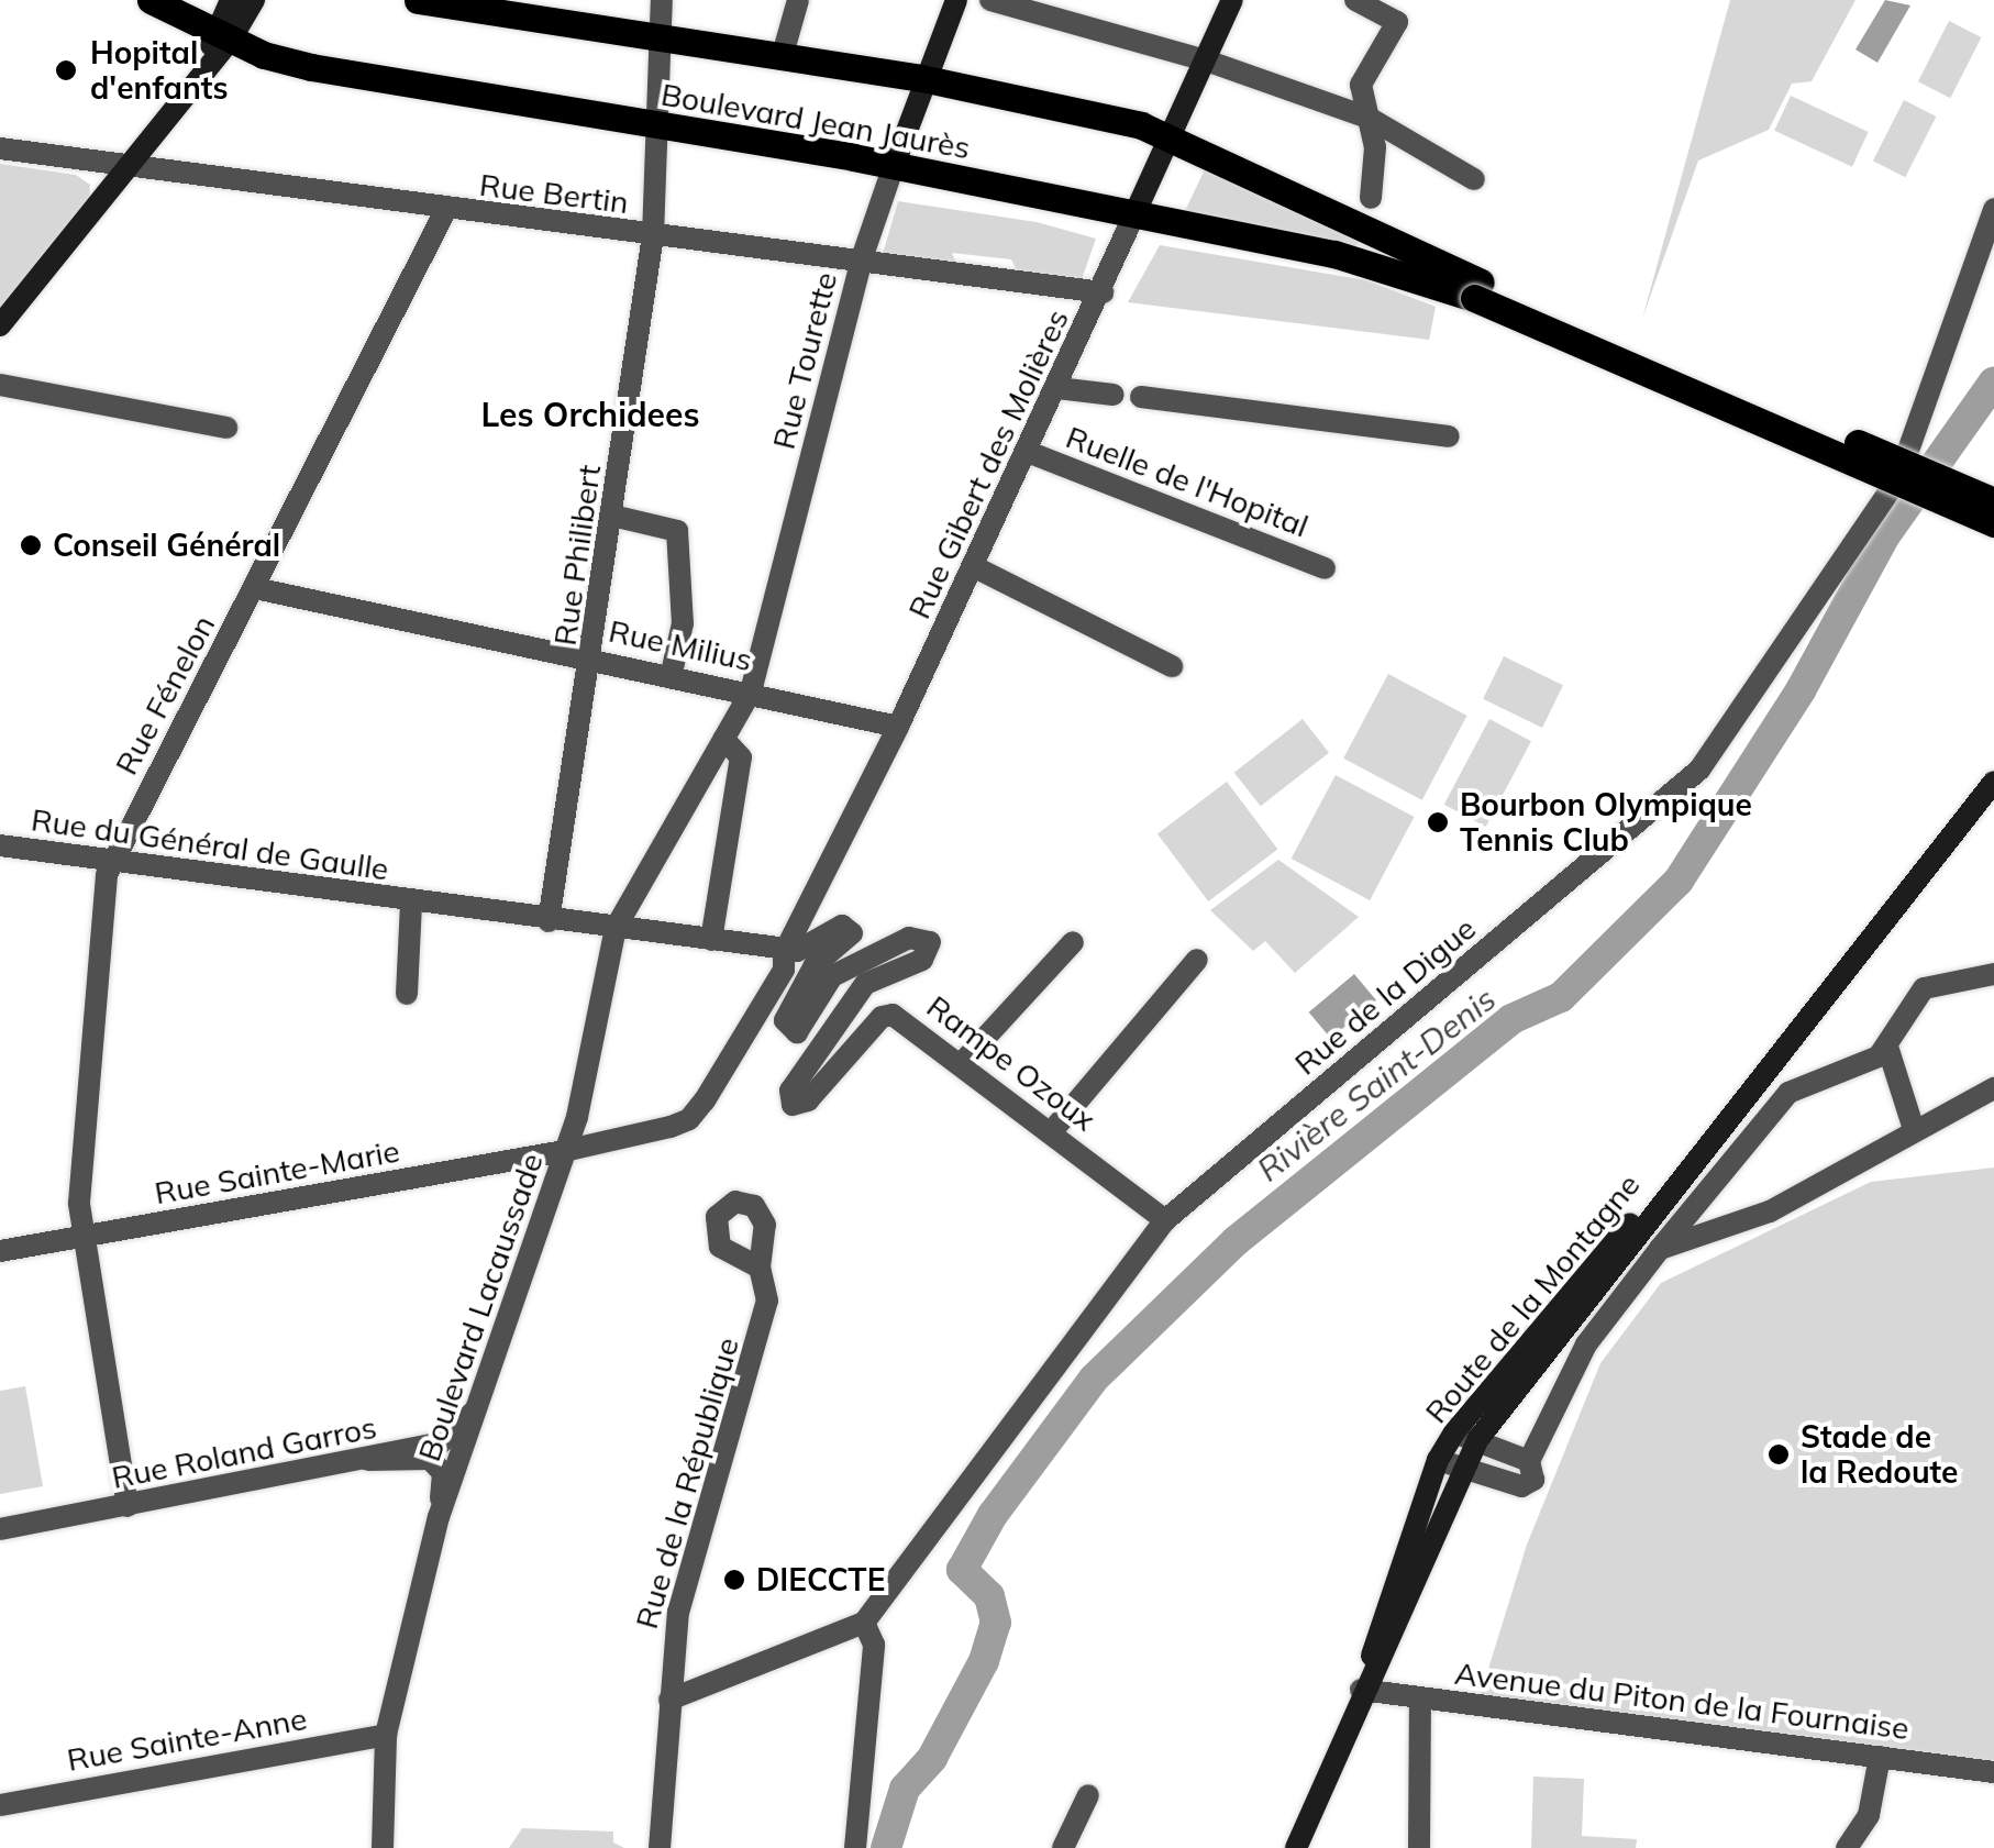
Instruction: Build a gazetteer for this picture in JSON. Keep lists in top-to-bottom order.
{
  "streets": {
    "main road": [
      "Boulevard Jean Jaurès",
      "Rue Tourette",
      "Rue Gibert des Molières",
      "Route de la Montagne"
    ],
    "street": [
      "Rue Bertin",
      "Ruelle de l'Hopital",
      "Rue Philibert",
      "Rue Milius",
      "Rue Fénelon",
      "Rue du Général de Gaulle",
      "Rue de la Digue",
      "Rampe Ozoux",
      "Rue Sainte-Marie",
      "Boulevard Lacaussade",
      "Rue Roland Garros",
      "Rue de la République",
      "Avenue du Piton de la Fournaise",
      "Rue Sainte-Anne"
    ]
  },
  "crossings": [
    ["Boulevard Jean Jaurès", "Rue Tourette"],
    ["Boulevard Jean Jaurès", "Rue Gibert des Molières"],
    ["Boulevard Jean Jaurès", "Rue Philibert"],
    ["Rue Bertin", "Rue Tourette"],
    ["Rue Bertin", "Rue Gibert des Molières"],
    ["Rue Bertin", "Rue Philibert"],
    ["Rue Bertin", "Rue Fénelon"],
    ["Rue Tourette", "Rue Milius"],
    ["Rue Tourette", "Rue du Général de Gaulle"],
    ["Rue Tourette", "Rue Sainte-Marie"],
    ["Rue Tourette", "Boulevard Lacaussade"],
    ["Rue Gibert des Molières", "Ruelle de l'Hopital"],
    ["Rue Gibert des Molières", "Rue Milius"],
    ["Rue Gibert des Molières", "Rue du Général de Gaulle"],
    ["Rue Gibert des Molières", "Rampe Ozoux"],
    ["Rue Gibert des Molières", "Boulevard Lacaussade"],
    ["Rue Philibert", "Rue Milius"],
    ["Rue Philibert", "Rue du Général de Gaulle"],
    ["Rue Milius", "Rue Fénelon"],
    ["Rue Fénelon", "Rue du Général de Gaulle"],
    ["Rue Fénelon", "Rue Sainte-Marie"],
    ["Rue Fénelon", "Rue Roland Garros"],
    ["Rue du Général de Gaulle", "Rampe Ozoux"],
    ["Rue du Général de Gaulle", "Boulevard Lacaussade"],
    ["Rue de la Digue", "Rampe Ozoux"],
    ["Rampe Ozoux", "Boulevard Lacaussade"],
    ["Rue Sainte-Marie", "Boulevard Lacaussade"],
    ["Route de la Montagne", "Avenue du Piton de la Fournaise"],
    ["Boulevard Lacaussade", "Rue Roland Garros"],
    ["Boulevard Lacaussade", "Rue Sainte-Anne"]
  ],
  "districts": ["Les Orchidees"],
  "water": ["Rivière Saint-Denis"],
  "places": [
    "Hopital d'enfants",
    "Conseil Général",
    "Bourbon Olympique Tennis Club",
    "Stade de la Redoute",
    "DIECCTE"
  ]
}
